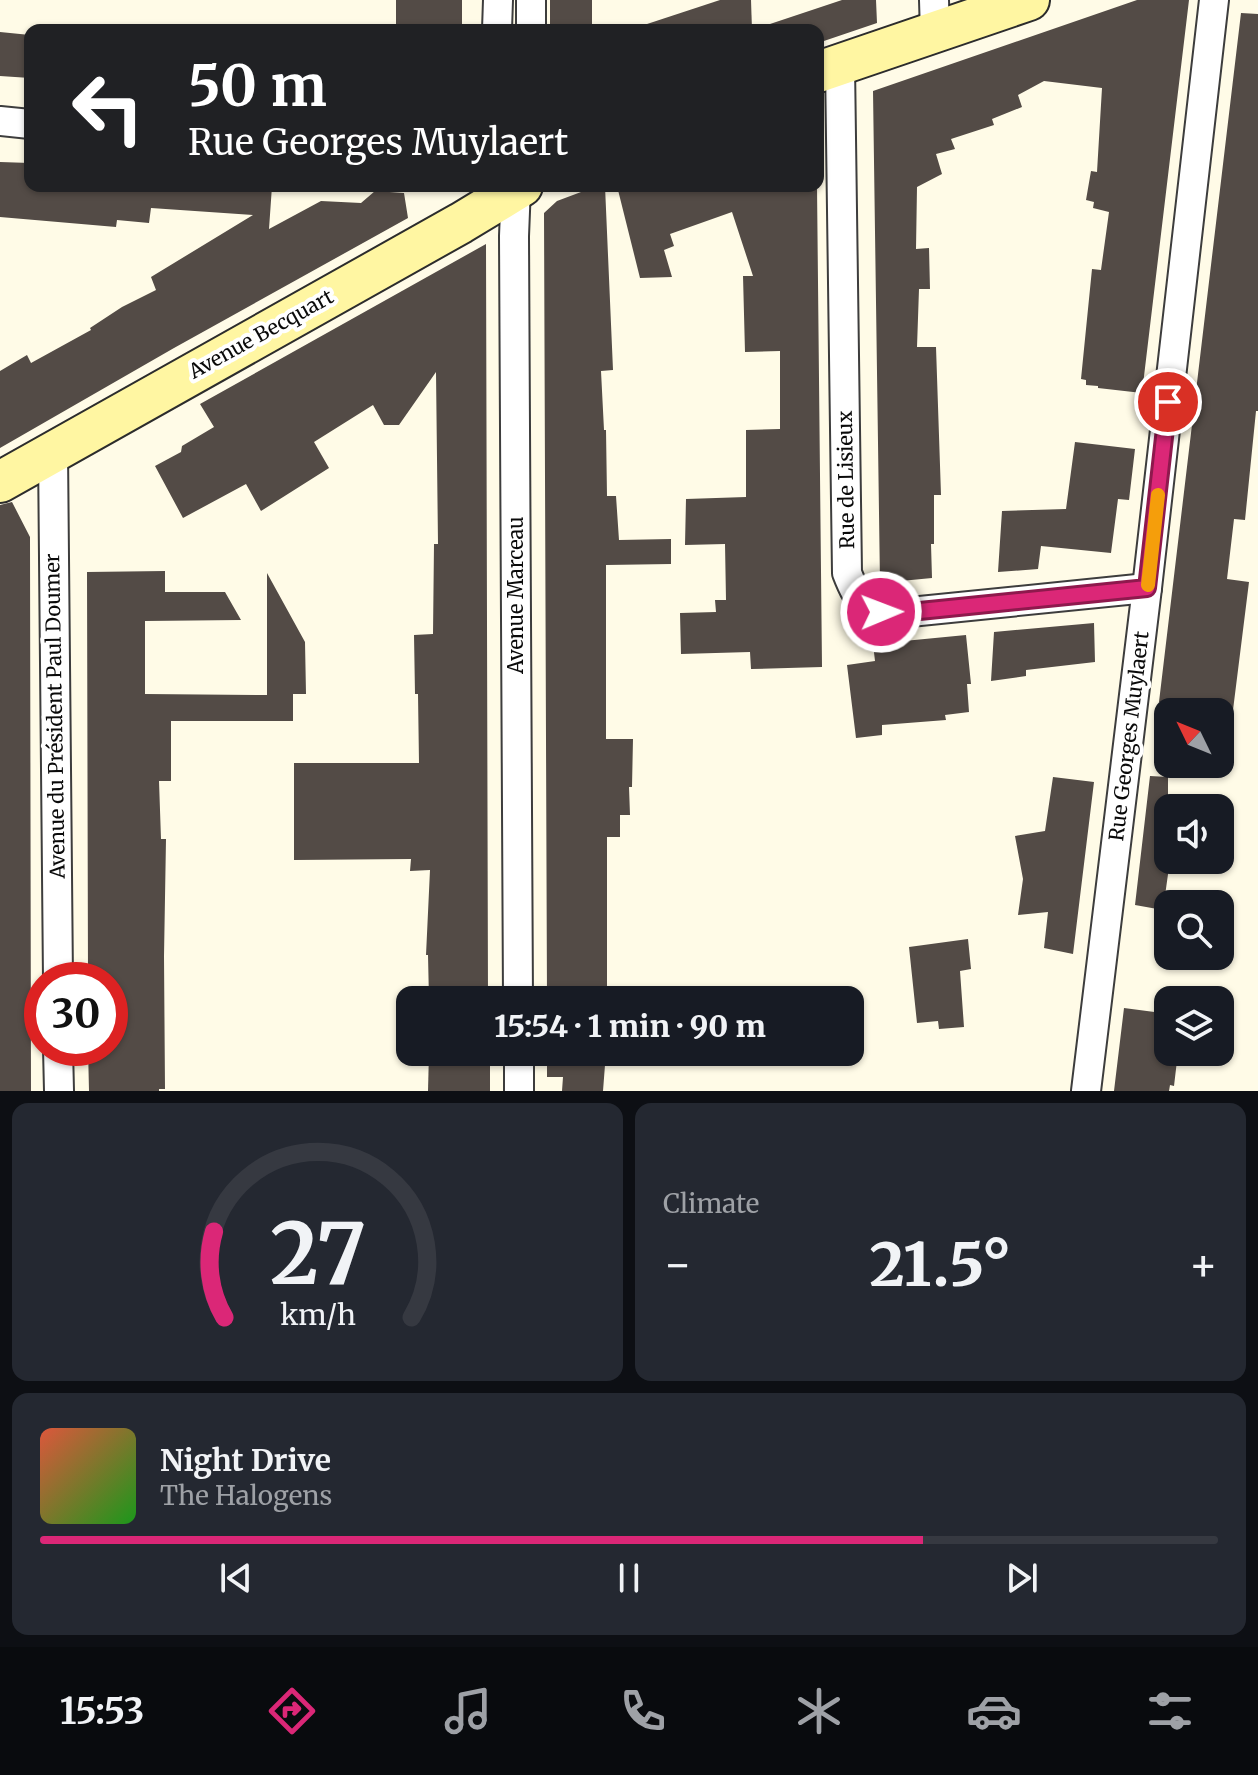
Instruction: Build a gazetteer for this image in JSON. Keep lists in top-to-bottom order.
{
  "streets": {
    "street": [
      "Avenue Becquart",
      "Rue de Lisieux",
      "Avenue Marceau",
      "Avenue du Président Paul Doumer",
      "Rue Georges Muylaert"
    ]
  },
  "crossings": [
    ["Avenue Becquart", "Avenue du Président Paul Doumer"],
    ["Rue de Lisieux", "Rue Georges Muylaert"]
  ],
  "north": "top left",
  "page": {
    "turn": ["50 m", "Rue Georges Muylaert"],
    "limit": "30",
    "trip": "15:54 · 1 min · 90 m",
    "tile": "Climate",
    "heat": ["−", "21.5°", "+"],
    "song": ["Night Drive", "The Halogens"],
    "tabs": "15:53",
    "gauge": ["27", "km/h"]
  }
}
